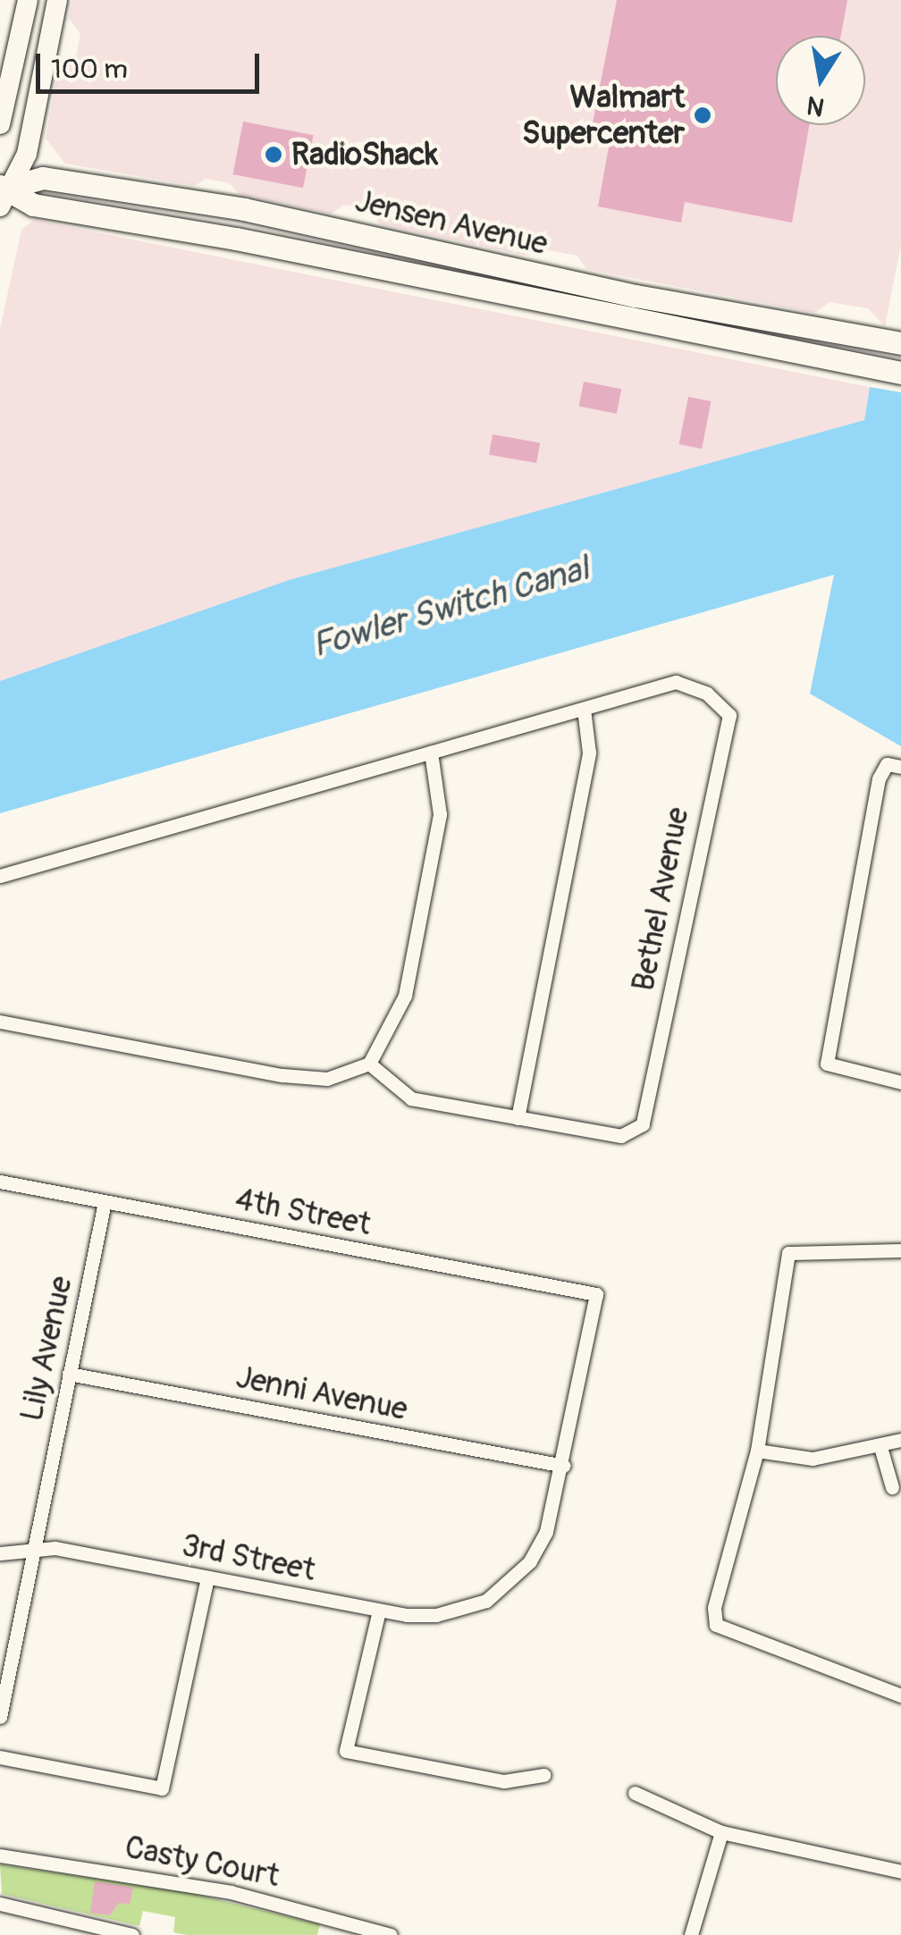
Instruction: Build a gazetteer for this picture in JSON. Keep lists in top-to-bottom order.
{
  "streets": {
    "main road": ["Jensen Avenue"],
    "street": [
      "Bethel Avenue",
      "4th Street",
      "Lily Avenue",
      "Jenni Avenue",
      "3rd Street",
      "Casty Court"
    ]
  },
  "crossings": [
    ["4th Street", "Lily Avenue"],
    ["4th Street", "Jenni Avenue"],
    ["4th Street", "3rd Street"],
    ["Lily Avenue", "Jenni Avenue"],
    ["Lily Avenue", "3rd Street"],
    ["Jenni Avenue", "3rd Street"]
  ],
  "water": ["Fowler Switch Canal"],
  "places": ["Walmart Supercenter", "RadioShack"],
  "scale_bar": "100 m",
  "north": "bottom"
}
